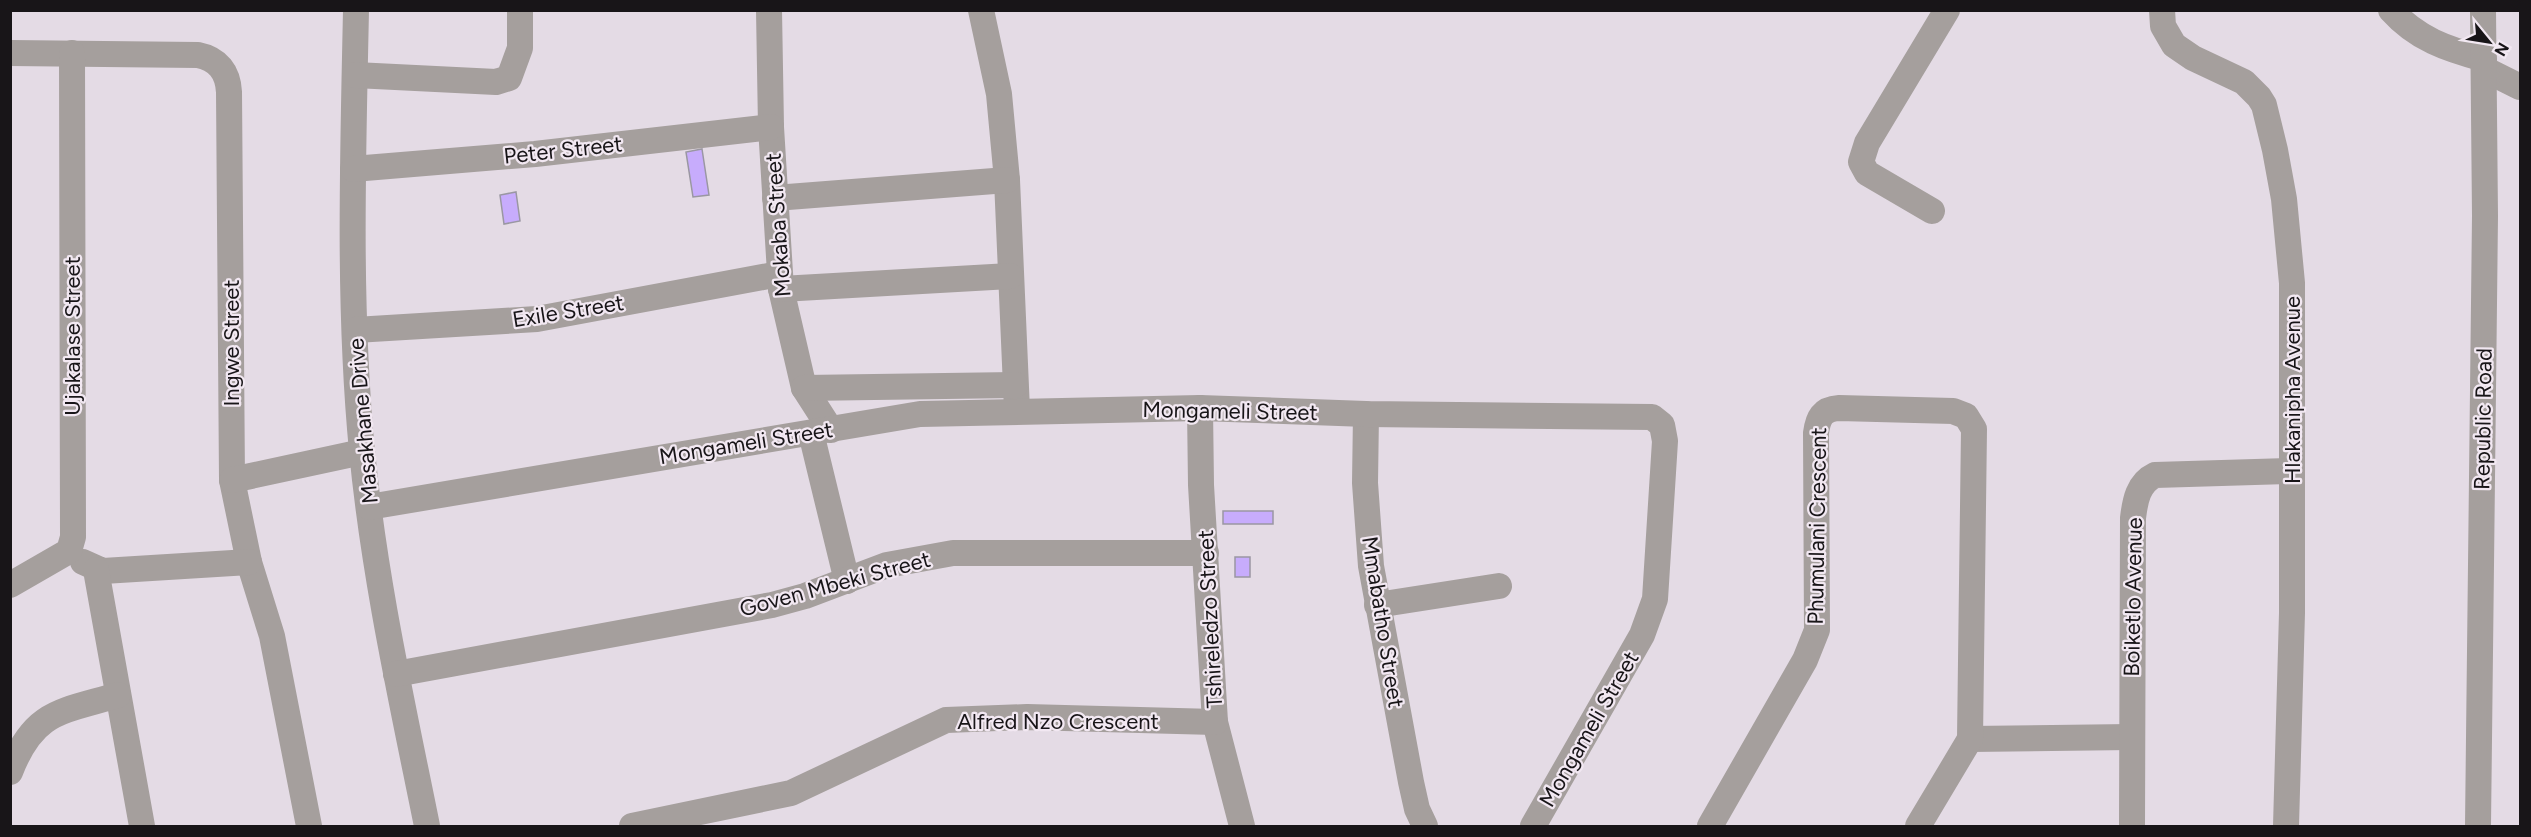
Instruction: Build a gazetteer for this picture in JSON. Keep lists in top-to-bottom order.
{
  "streets": {
    "street": [
      "Peter Street",
      "Mokaba Street",
      "Exile Street",
      "Ujakalase Street",
      "Ingwe Street",
      "Hlakanipha Avenue",
      "Mongameli Street",
      "Republic Road",
      "Masakhane Drive",
      "Phumulani Crescent",
      "Goven Mbeki Street",
      "Boiketlo Avenue",
      "Tshireledzo Street",
      "Mmabatho Street",
      "Alfred Nzo Crescent"
    ]
  },
  "crossings": [
    ["Peter Street", "Mokaba Street"],
    ["Peter Street", "Masakhane Drive"],
    ["Mokaba Street", "Exile Street"],
    ["Mokaba Street", "Mongameli Street"],
    ["Mokaba Street", "Goven Mbeki Street"],
    ["Exile Street", "Masakhane Drive"],
    ["Ujakalase Street", "Ingwe Street"],
    ["Hlakanipha Avenue", "Boiketlo Avenue"],
    ["Mongameli Street", "Masakhane Drive"],
    ["Mongameli Street", "Tshireledzo Street"],
    ["Mongameli Street", "Mmabatho Street"],
    ["Masakhane Drive", "Goven Mbeki Street"],
    ["Goven Mbeki Street", "Tshireledzo Street"],
    ["Tshireledzo Street", "Alfred Nzo Crescent"]
  ],
  "north": "bottom right"
}
